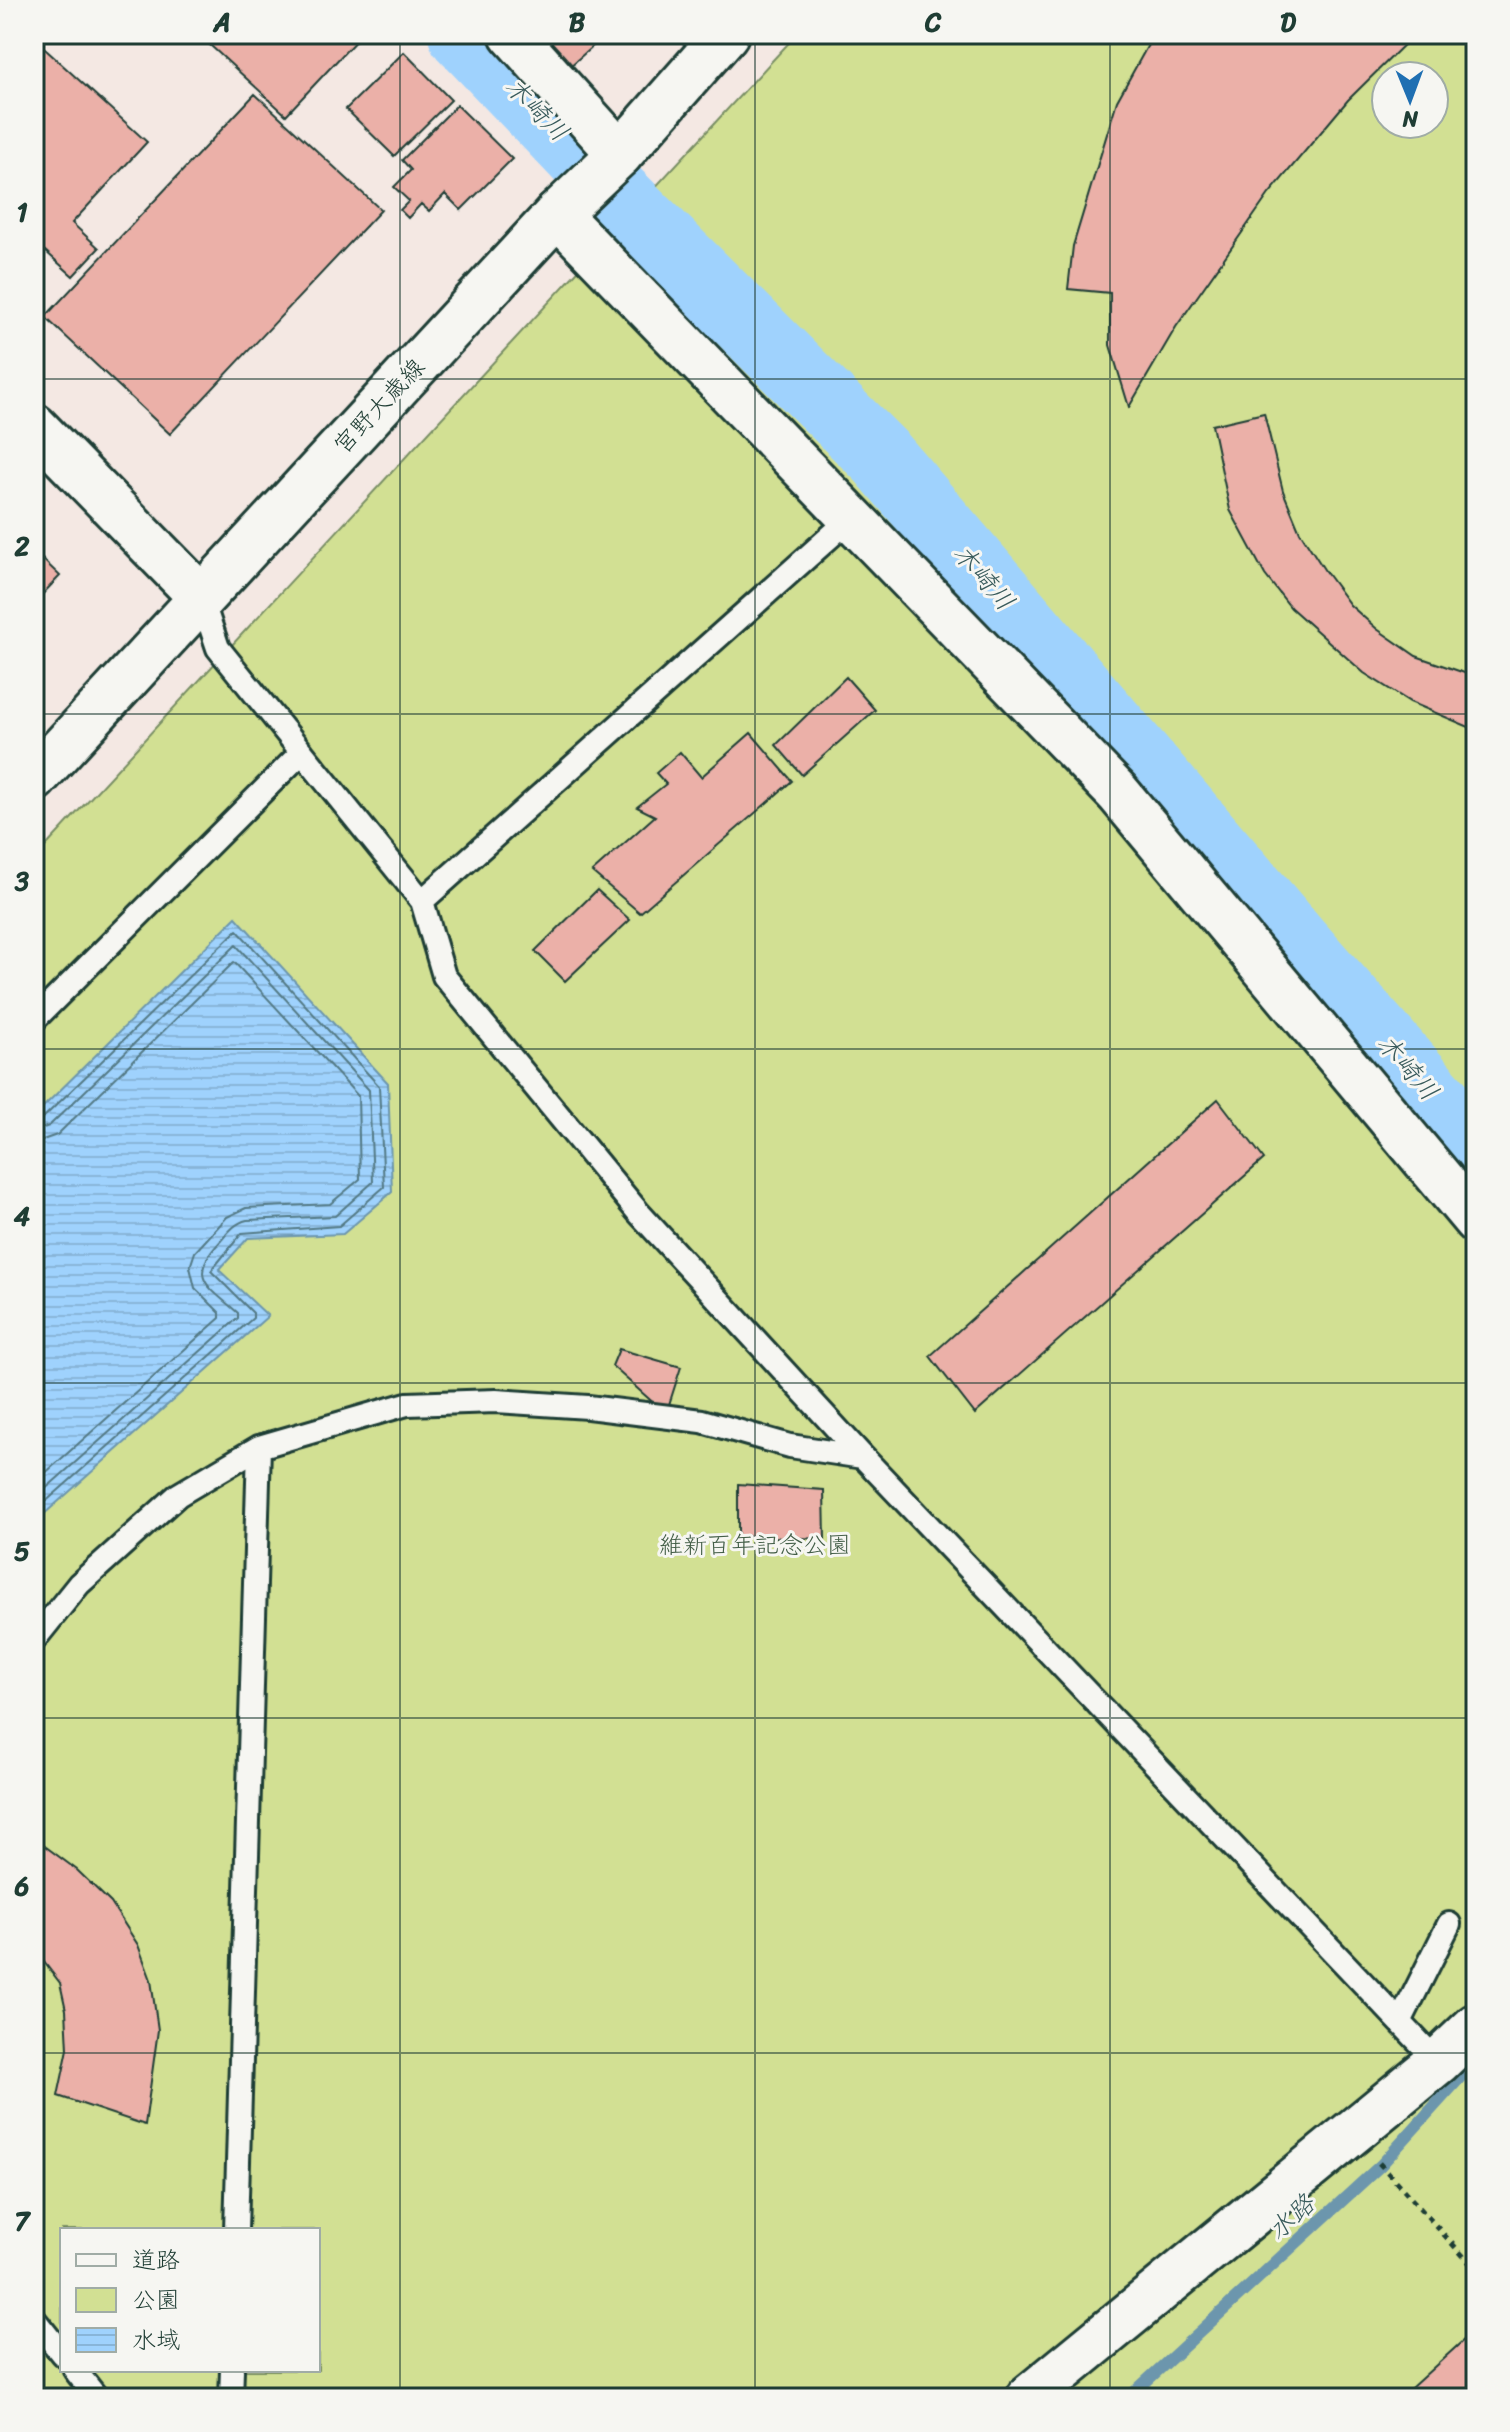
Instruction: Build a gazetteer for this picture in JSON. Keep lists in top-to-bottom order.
{
  "streets": {
    "street": ["宮野大歳線"]
  },
  "water": ["木崎川", "水路"],
  "parks": ["維新百年記念公園"],
  "legend": ["道路", "公園", "水域"],
  "north": "bottom",
  "grid": {
    "columns": [
      "A",
      "B",
      "C",
      "D"
    ],
    "rows": [
      "1",
      "2",
      "3",
      "4",
      "5",
      "6",
      "7"
    ]
  }
}
